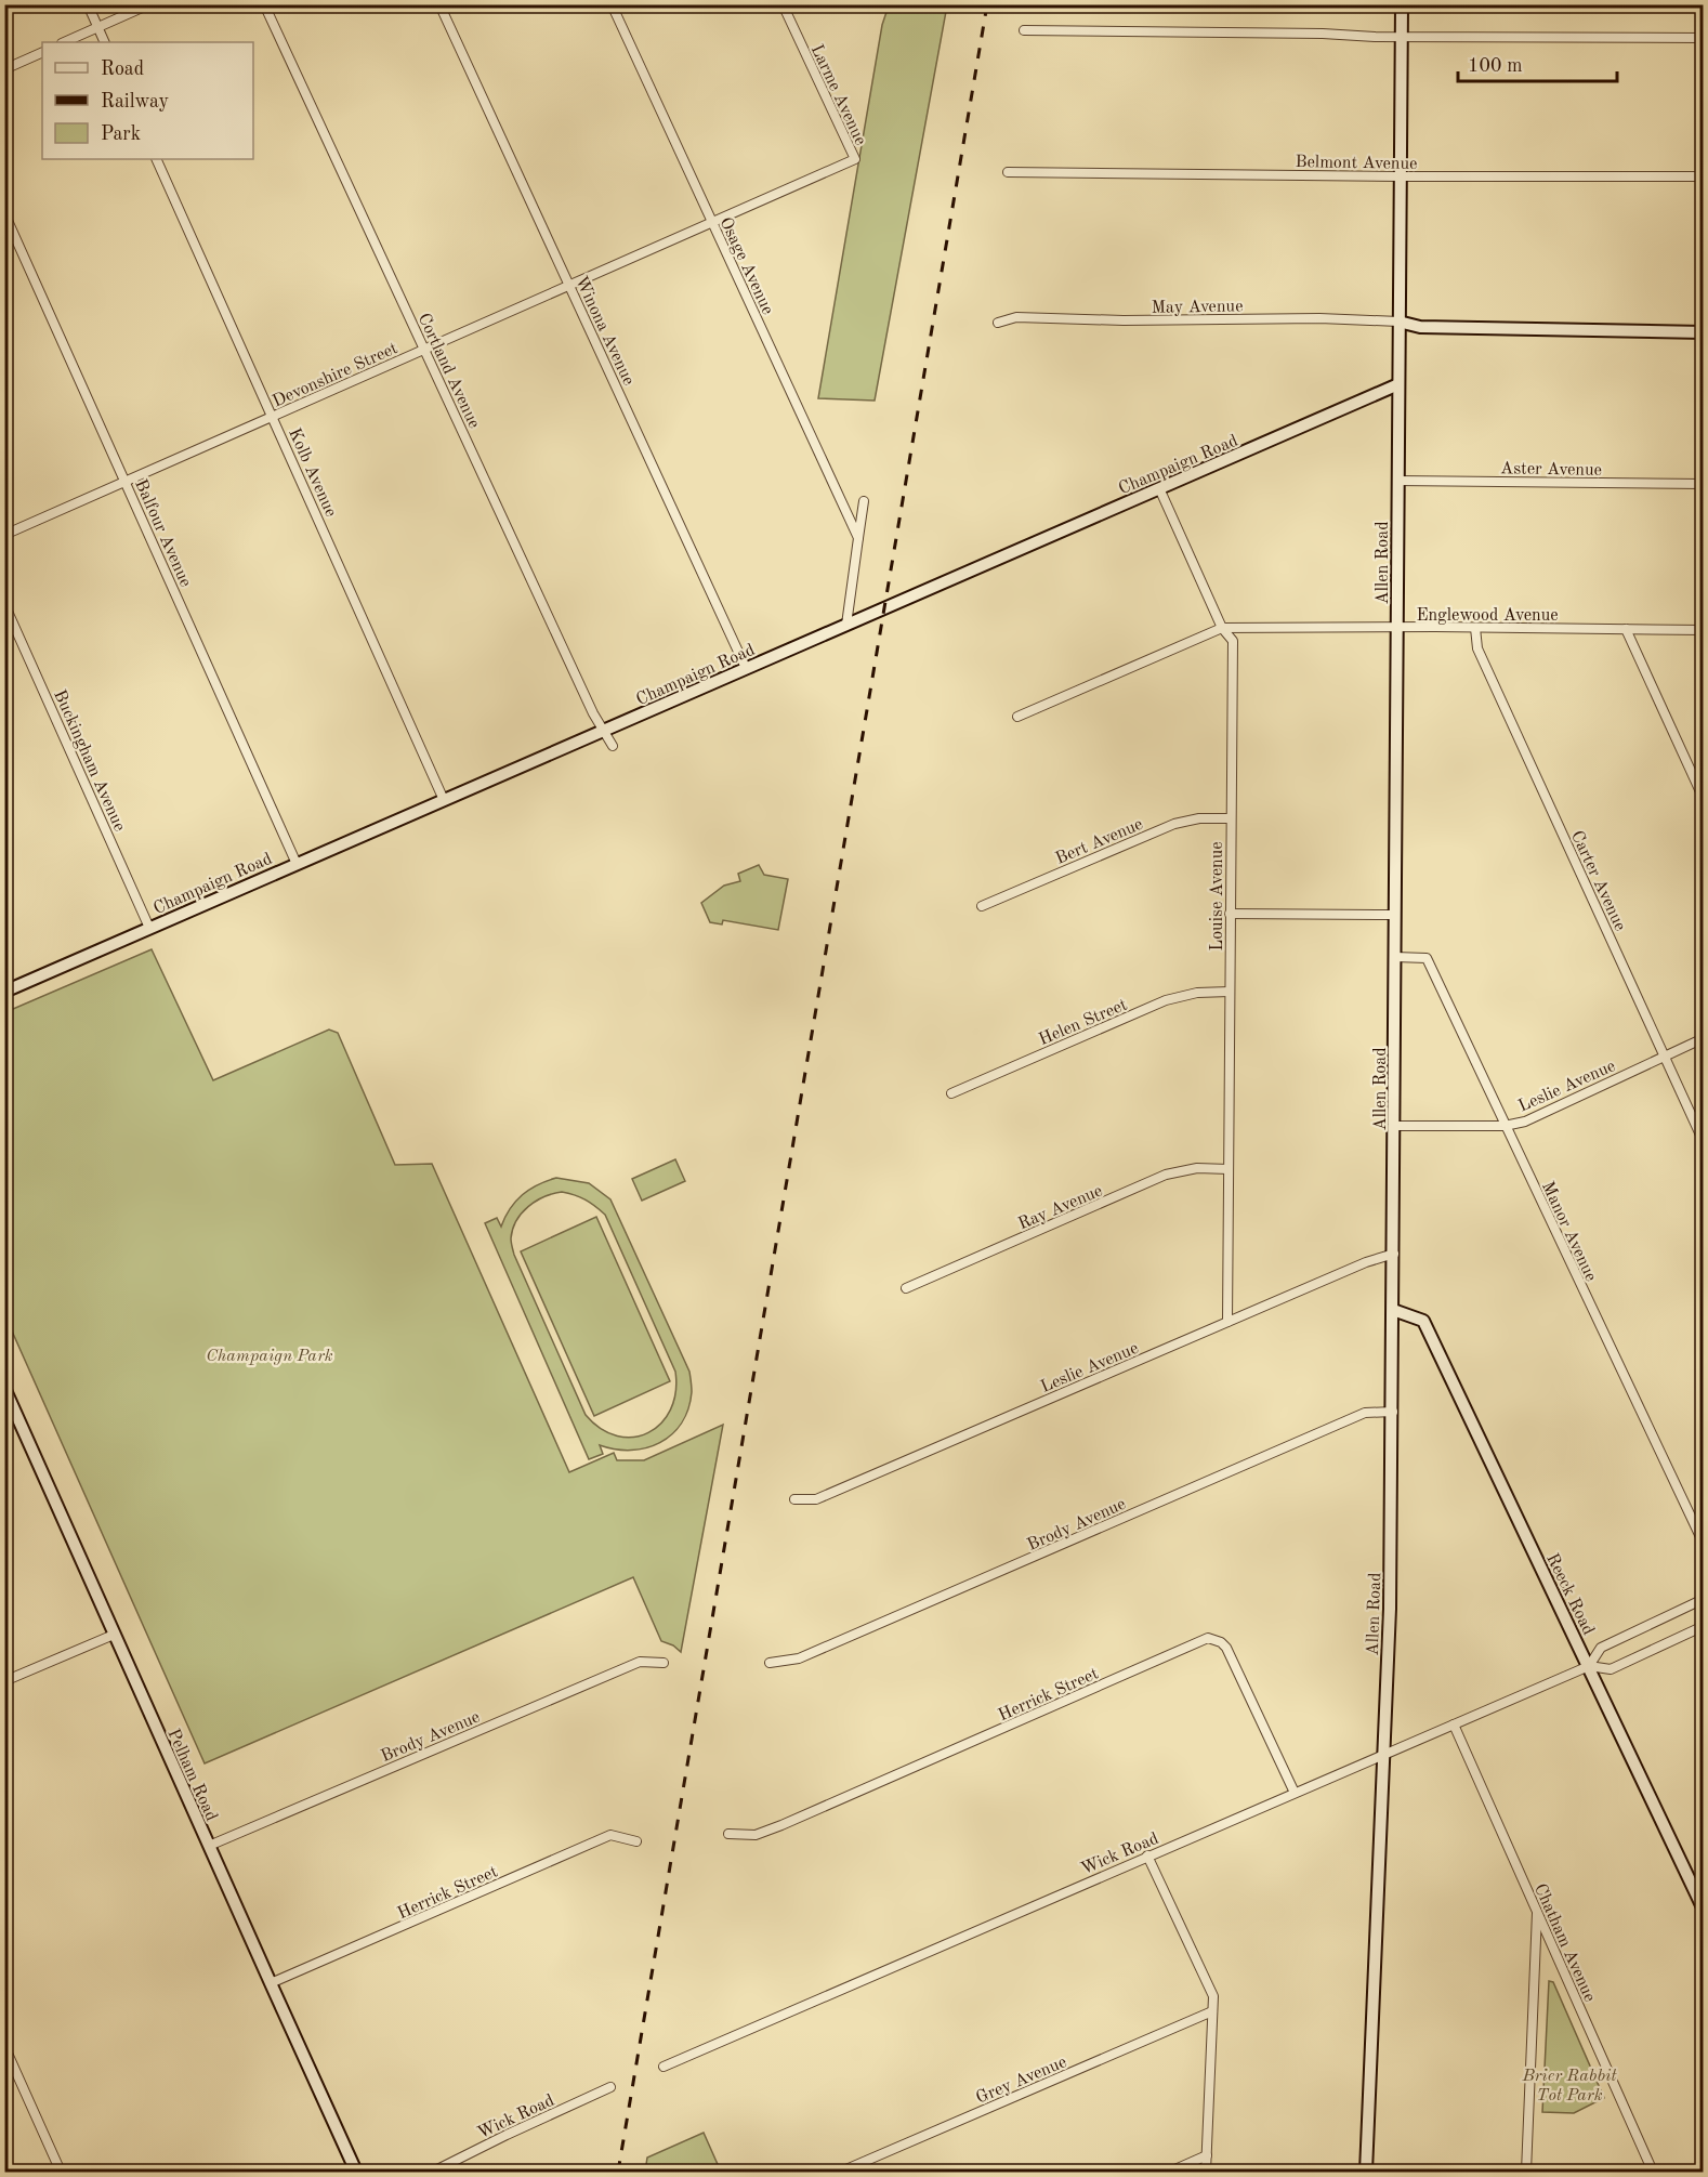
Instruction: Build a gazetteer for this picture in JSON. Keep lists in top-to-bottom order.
{
  "streets": {
    "main road": [
      "Champaign Road",
      "Allen Road",
      "Reeck Road",
      "Pelham Road"
    ],
    "street": [
      "Larme Avenue",
      "Belmont Avenue",
      "Osage Avenue",
      "May Avenue",
      "Winona Avenue",
      "Cortland Avenue",
      "Devonshire Street",
      "Aster Avenue",
      "Kolb Avenue",
      "Balfour Avenue",
      "Englewood Avenue",
      "Buckingham Avenue",
      "Bert Avenue",
      "Carter Avenue",
      "Louise Avenue",
      "Helen Street",
      "Leslie Avenue",
      "Ray Avenue",
      "Manor Avenue",
      "Brody Avenue",
      "Herrick Street",
      "Wick Road",
      "Chatham Avenue",
      "Grey Avenue"
    ]
  },
  "crossings": [
    ["Larme Avenue", "Devonshire Street"],
    ["Belmont Avenue", "Allen Road"],
    ["Osage Avenue", "Devonshire Street"],
    ["May Avenue", "Allen Road"],
    ["Winona Avenue", "Devonshire Street"],
    ["Winona Avenue", "Champaign Road"],
    ["Cortland Avenue", "Devonshire Street"],
    ["Cortland Avenue", "Champaign Road"],
    ["Devonshire Street", "Kolb Avenue"],
    ["Devonshire Street", "Balfour Avenue"],
    ["Champaign Road", "Kolb Avenue"],
    ["Champaign Road", "Balfour Avenue"],
    ["Champaign Road", "Allen Road"],
    ["Champaign Road", "Buckingham Avenue"],
    ["Champaign Road", "Louise Avenue"],
    ["Aster Avenue", "Allen Road"],
    ["Allen Road", "Englewood Avenue"],
    ["Allen Road", "Leslie Avenue"],
    ["Allen Road", "Manor Avenue"],
    ["Allen Road", "Brody Avenue"],
    ["Allen Road", "Reeck Road"],
    ["Allen Road", "Wick Road"],
    ["Englewood Avenue", "Carter Avenue"],
    ["Englewood Avenue", "Louise Avenue"],
    ["Bert Avenue", "Louise Avenue"],
    ["Carter Avenue", "Leslie Avenue"],
    ["Louise Avenue", "Helen Street"],
    ["Louise Avenue", "Leslie Avenue"],
    ["Louise Avenue", "Ray Avenue"],
    ["Leslie Avenue", "Manor Avenue"],
    ["Brody Avenue", "Pelham Road"],
    ["Reeck Road", "Wick Road"],
    ["Herrick Street", "Pelham Road"],
    ["Herrick Street", "Wick Road"],
    ["Wick Road", "Chatham Avenue"]
  ],
  "parks": ["Champaign Park", "Brier Rabbit Tot Park"],
  "legend": ["Road", "Railway", "Park"],
  "scale_bar": "100 m"
}
